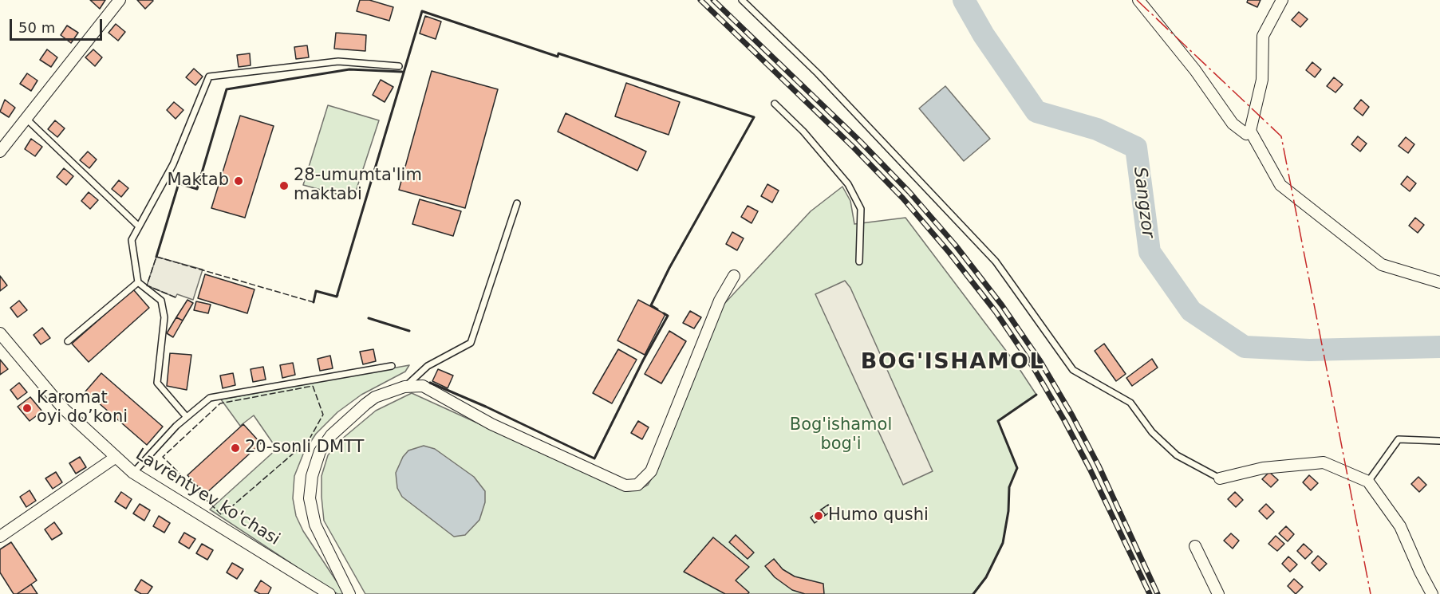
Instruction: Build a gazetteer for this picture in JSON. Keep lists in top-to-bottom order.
{
  "streets": {
    "street": ["Lavrentyev ko'chasi"]
  },
  "districts": ["BOG'ISHAMOL"],
  "water": ["Sangzor"],
  "parks": ["Bog'ishamol bog'i"],
  "places": [
    "Maktab",
    "28-umumta'lim maktabi",
    "Karomat oyi do’koni",
    "20-sonli DMTT",
    "Humo qushi"
  ],
  "scale_bar": "50 m"
}
